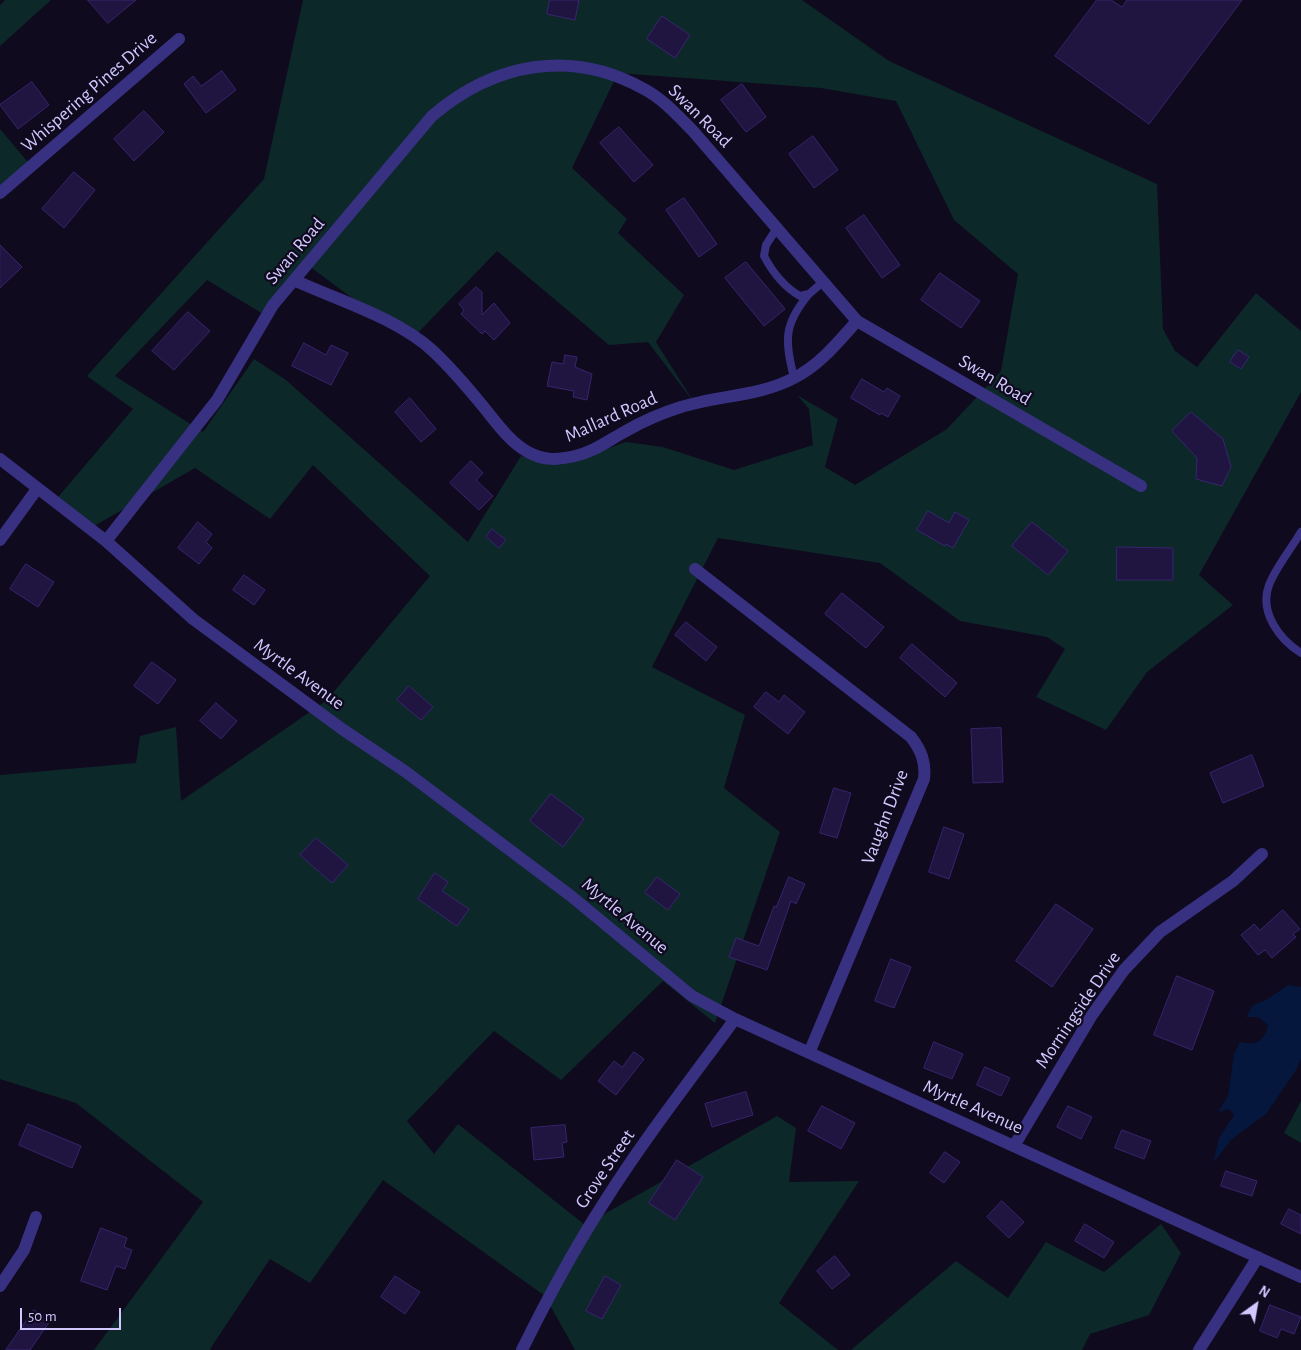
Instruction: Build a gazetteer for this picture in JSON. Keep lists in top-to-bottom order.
{
  "streets": {
    "street": [
      "Whispering Pines Drive",
      "Swan Road",
      "Mallard Road",
      "Myrtle Avenue",
      "Vaughn Drive",
      "Morningside Drive",
      "Grove Street"
    ]
  },
  "crossings": [
    ["Swan Road", "Mallard Road"],
    ["Swan Road", "Myrtle Avenue"],
    ["Myrtle Avenue", "Vaughn Drive"],
    ["Myrtle Avenue", "Morningside Drive"],
    ["Myrtle Avenue", "Grove Street"]
  ],
  "scale_bar": "50 m",
  "north": "top right"
}
